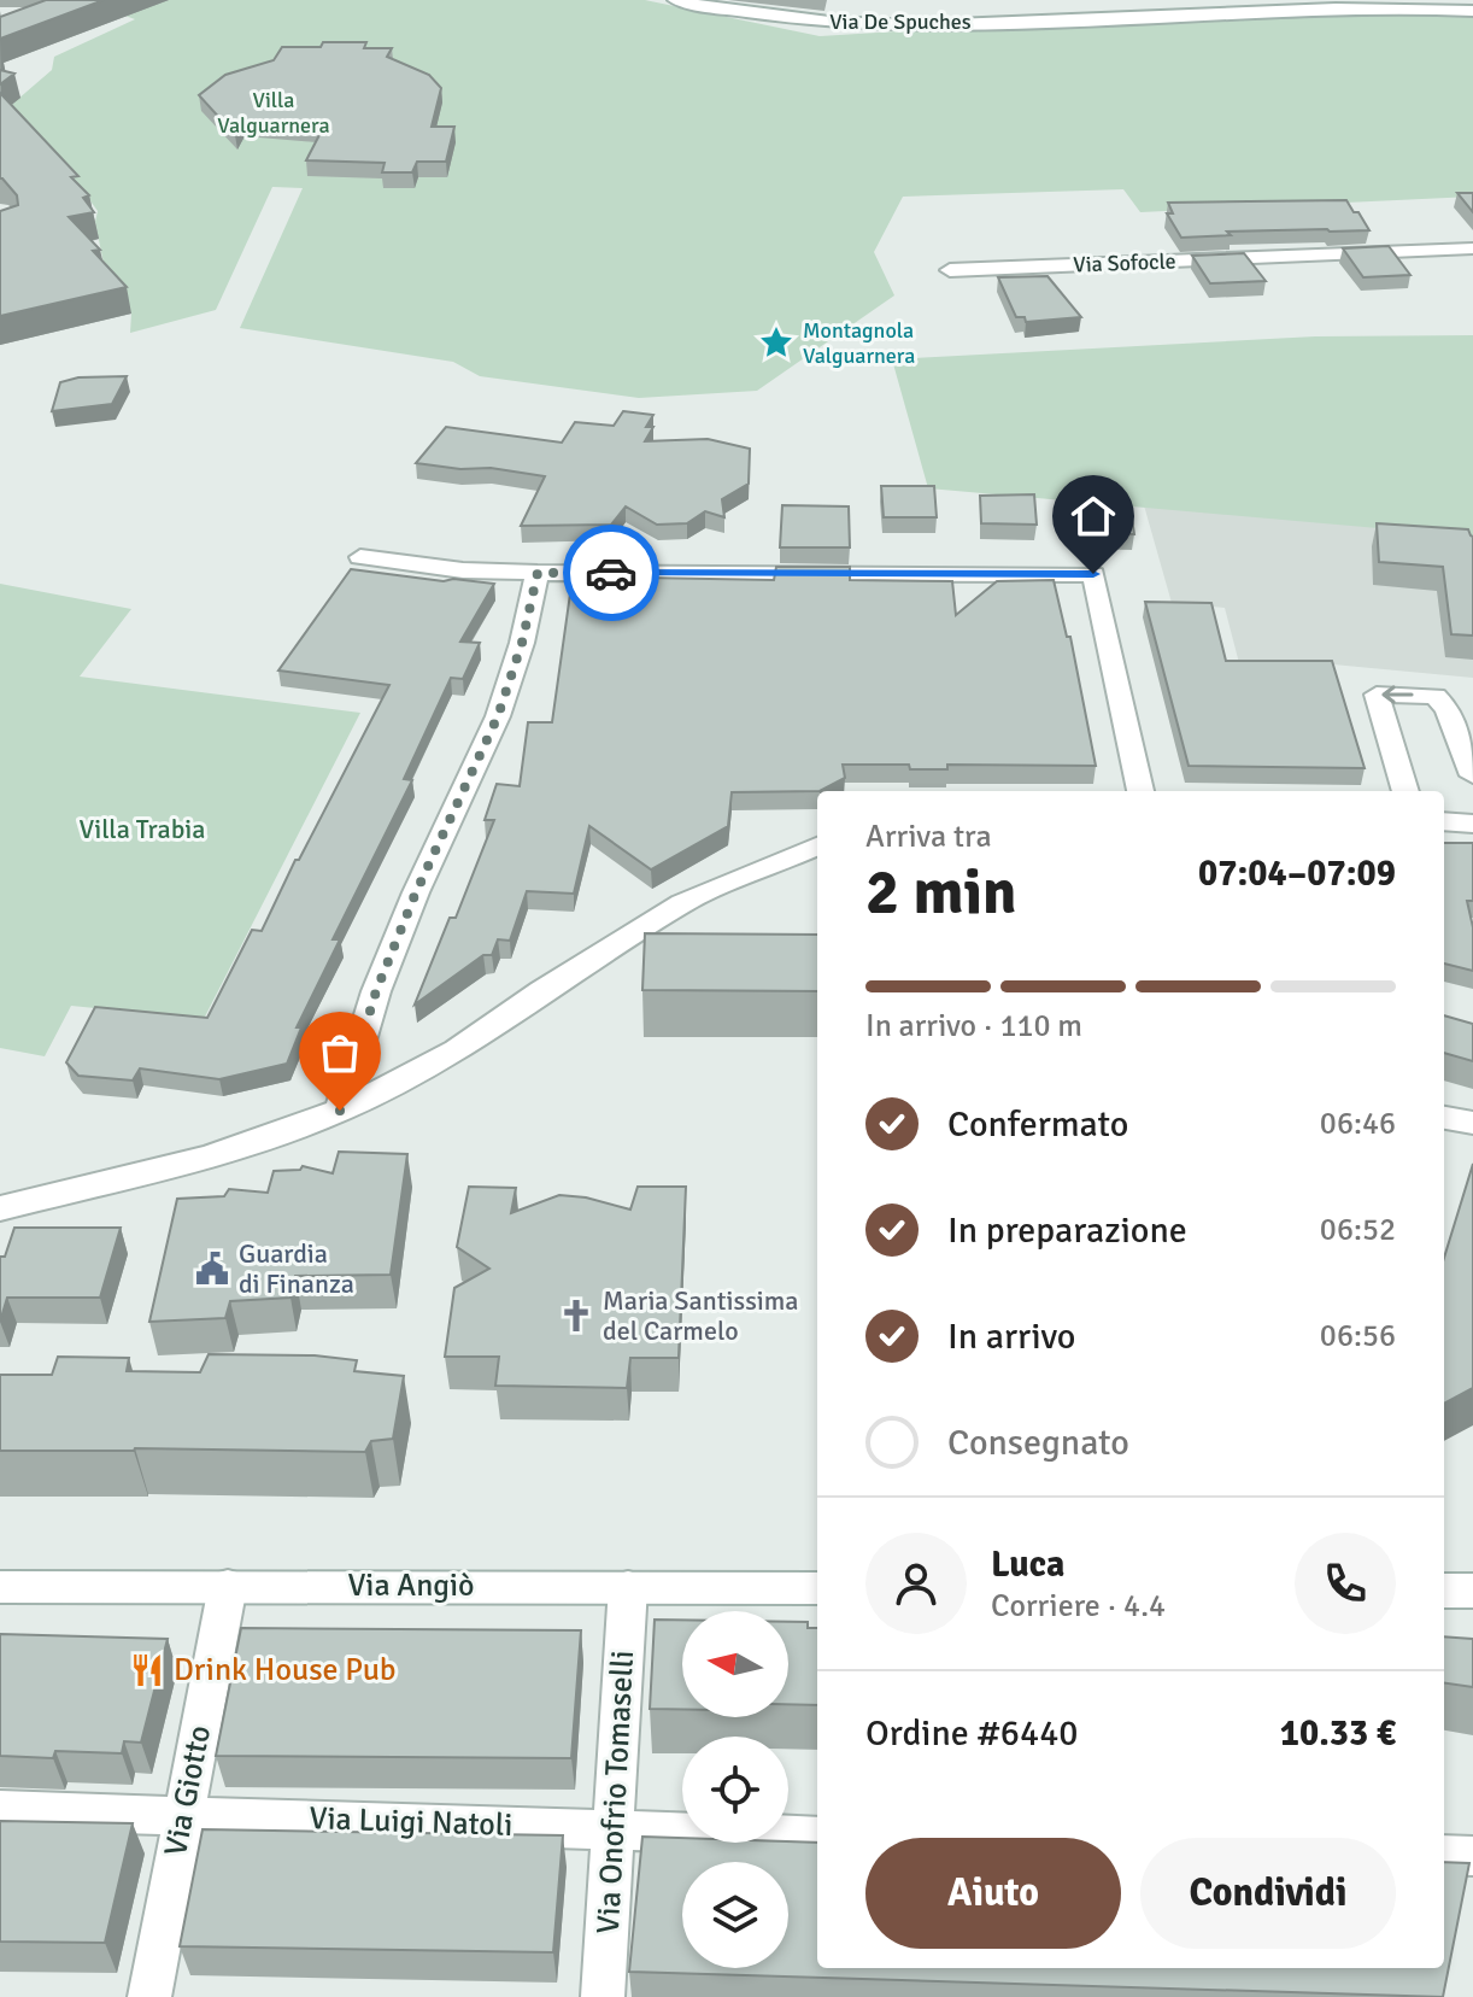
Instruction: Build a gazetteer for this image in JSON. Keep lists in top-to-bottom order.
{
  "streets": {
    "street": [
      "Via De Spuches",
      "Via Sofocle",
      "Via Angiò",
      "Via Giotto",
      "Via Onofrio Tomaselli",
      "Via Luigi Natoli"
    ]
  },
  "crossings": [
    ["Via Angiò", "Via Giotto"],
    ["Via Angiò", "Via Onofrio Tomaselli"],
    ["Via Giotto", "Via Luigi Natoli"],
    ["Via Onofrio Tomaselli", "Via Luigi Natoli"]
  ],
  "parks": ["Villa Valguarnera", "Villa Trabia"],
  "places": {
    "place": ["Montagnola Valguarnera"],
    "public building": ["Guardia di Finanza"],
    "church": ["Maria Santissima del Carmelo"],
    "restaurant": ["Drink House Pub"]
  },
  "north": "left",
  "page": {
    "heading": ["2 min", "Arriva tra", "07:04–07:09"],
    "panel": [
      "Luca",
      "Corriere · 4.4",
      "Ordine #6440",
      "10.33 €"
    ],
    "bar": "In arrivo · 110 m",
    "list": [
      ["Confermato", "06:46"],
      ["In preparazione", "06:52"],
      ["In arrivo", "06:56"],
      "Consegnato"
    ],
    "buttons": ["Aiuto", "Condividi"]
  }
}
